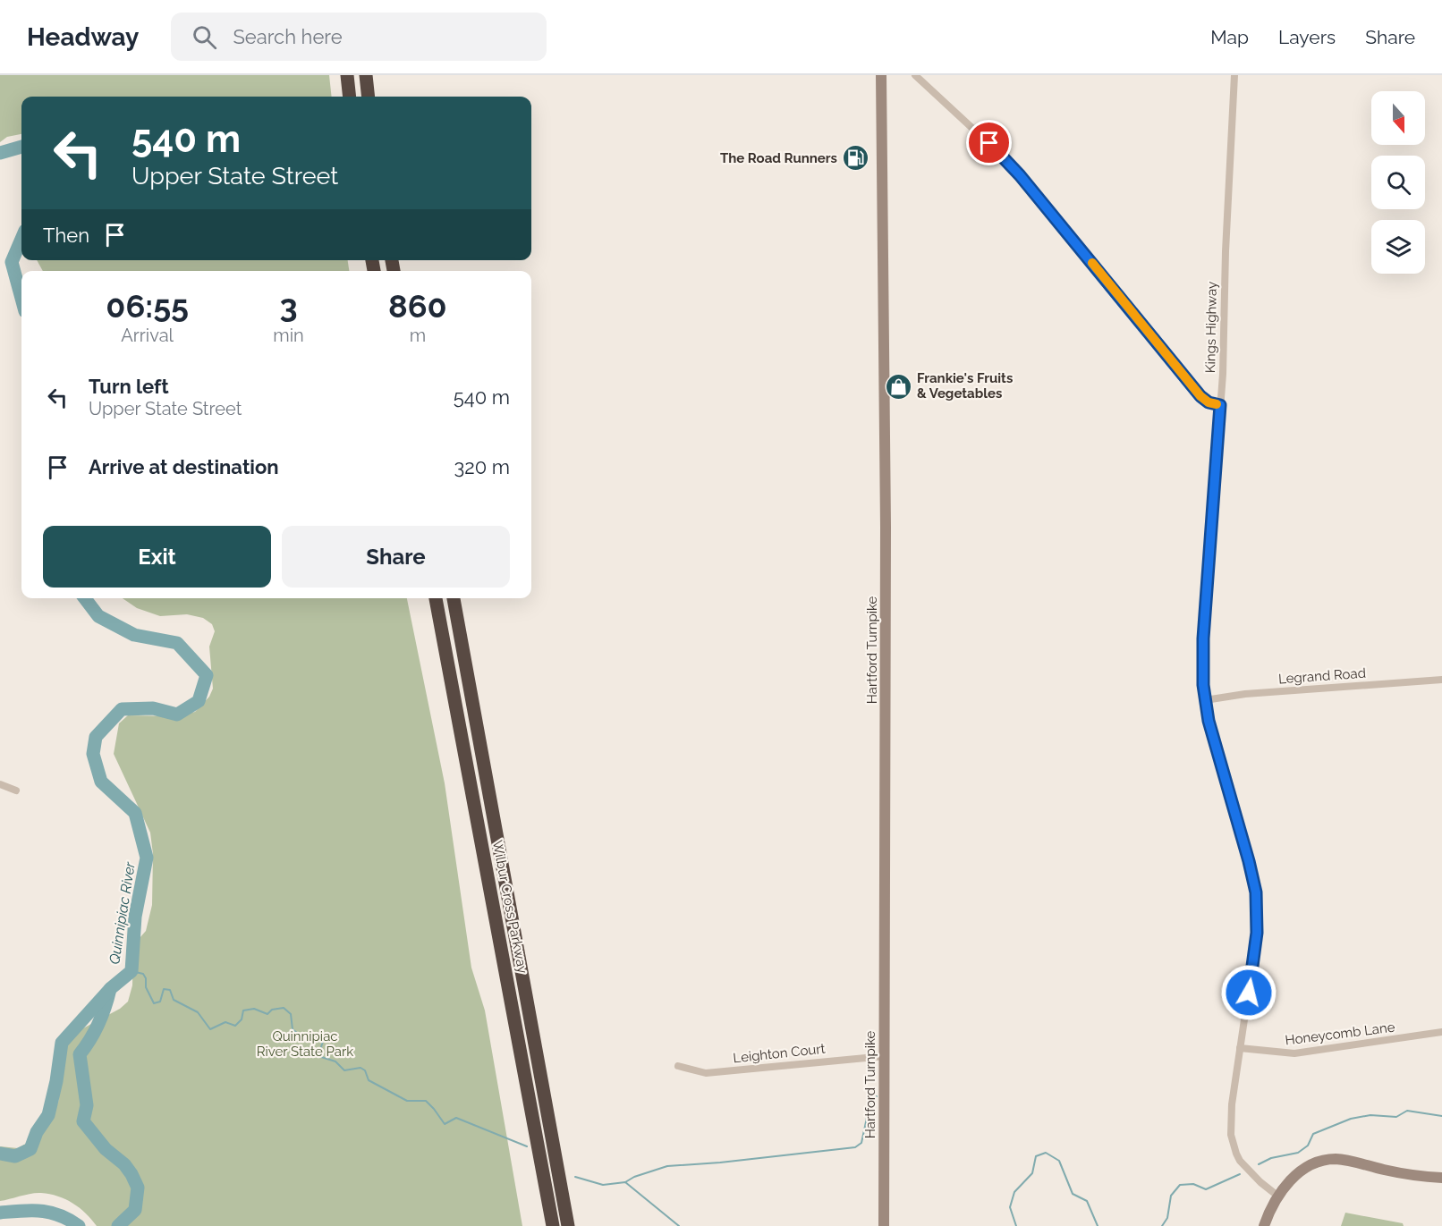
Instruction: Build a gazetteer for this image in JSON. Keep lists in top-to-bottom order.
{
  "streets": {
    "highway": ["Wilbur Cross Parkway"],
    "main road": ["Hartford Turnpike"],
    "street": [
      "Kings Highway",
      "Legrand Road",
      "Honeycomb Lane",
      "Leighton Court"
    ]
  },
  "crossings": [
    ["Kings Highway", "Legrand Road"],
    ["Kings Highway", "Honeycomb Lane"],
    ["Hartford Turnpike", "Leighton Court"]
  ],
  "water": ["Quinnipiac River"],
  "parks": ["Quinnipiac River State Park"],
  "places": {
    "fuel station": ["The Road Runners"],
    "shop": ["Frankie's Fruits & Vegetables"]
  },
  "north": "bottom",
  "page": {
    "header": "Headway",
    "search": "Search here",
    "nav": ["Map", "Layers", "Share"],
    "turn": ["540 m", "Upper State Street"],
    "then": "Then",
    "eta": [
      "06:55",
      "Arrival",
      "3",
      "min",
      "860",
      "m"
    ],
    "list": [
      {
        "name": "Turn left",
        "note": "Upper State Street",
        "value": "540 m"
      },
      {
        "name": "Arrive at destination",
        "value": "320 m"
      }
    ],
    "buttons": ["Exit", "Share"]
  }
}
